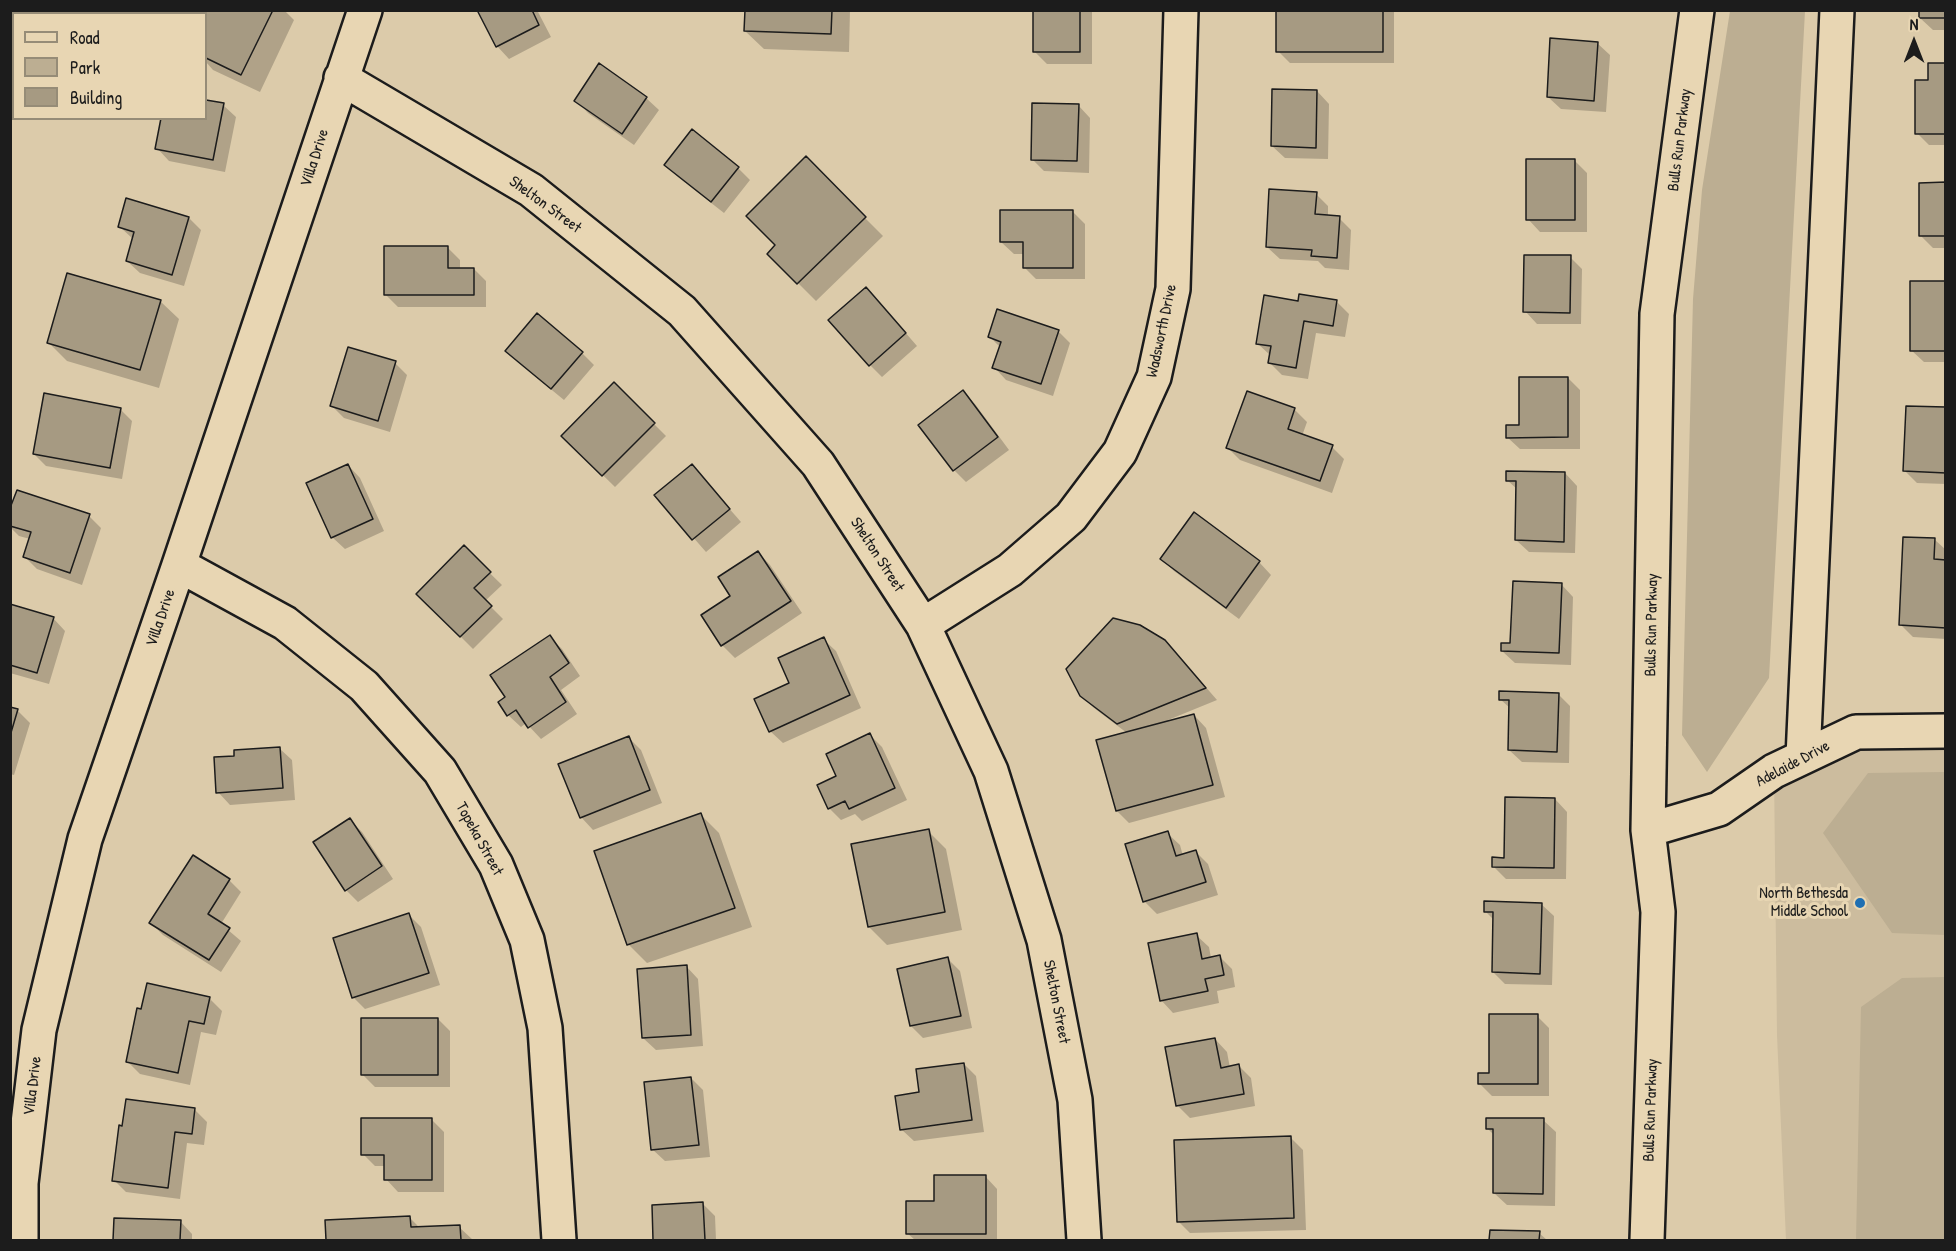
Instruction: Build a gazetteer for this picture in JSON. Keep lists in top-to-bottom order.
{
  "streets": {
    "street": [
      "Bulls Run Parkway",
      "Villa Drive",
      "Shelton Street",
      "Wadsworth Drive",
      "Adelaide Drive",
      "Topeka Street"
    ]
  },
  "crossings": [
    ["Bulls Run Parkway", "Adelaide Drive"],
    ["Villa Drive", "Shelton Street"],
    ["Villa Drive", "Topeka Street"],
    ["Shelton Street", "Wadsworth Drive"]
  ],
  "places": ["North Bethesda Middle School"],
  "legend": ["Road", "Park", "Building"],
  "north": "top"
}
